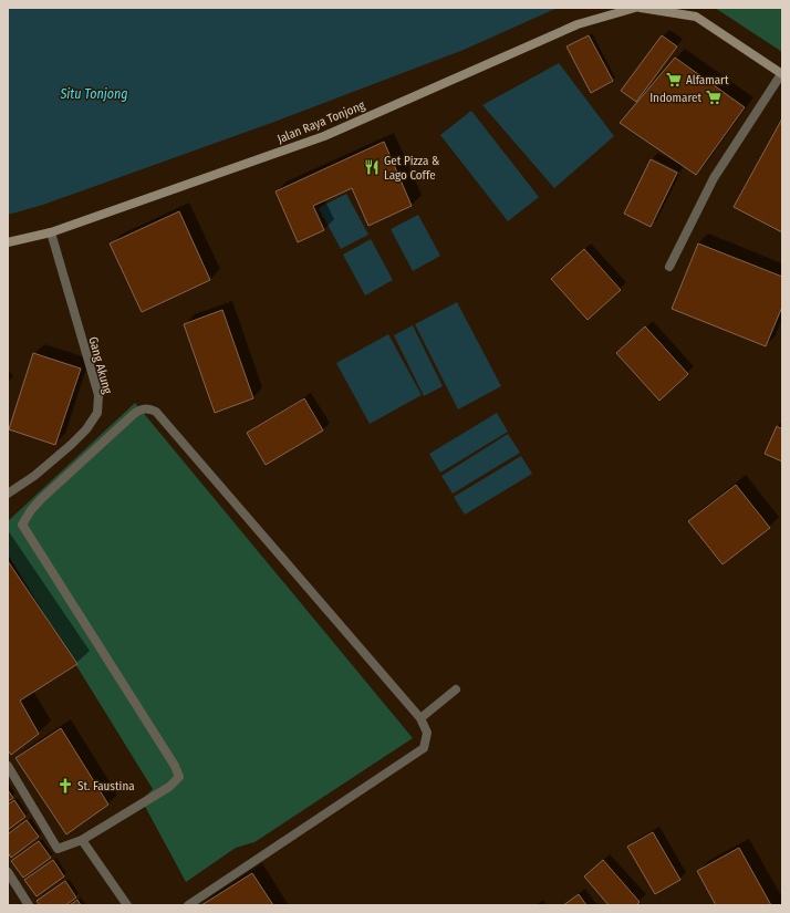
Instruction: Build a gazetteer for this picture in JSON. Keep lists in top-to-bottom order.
{
  "streets": {
    "main road": ["Jalan Raya Tonjong"],
    "street": ["Gang Akung"]
  },
  "crossings": [
    ["Jalan Raya Tonjong", "Gang Akung"]
  ],
  "water": ["Situ Tonjong"],
  "places": {
    "supermarket": ["Alfamart", "Indomaret"],
    "restaurant": ["Get Pizza & Lago Coffe"],
    "church": ["St. Faustina"]
  }
}
